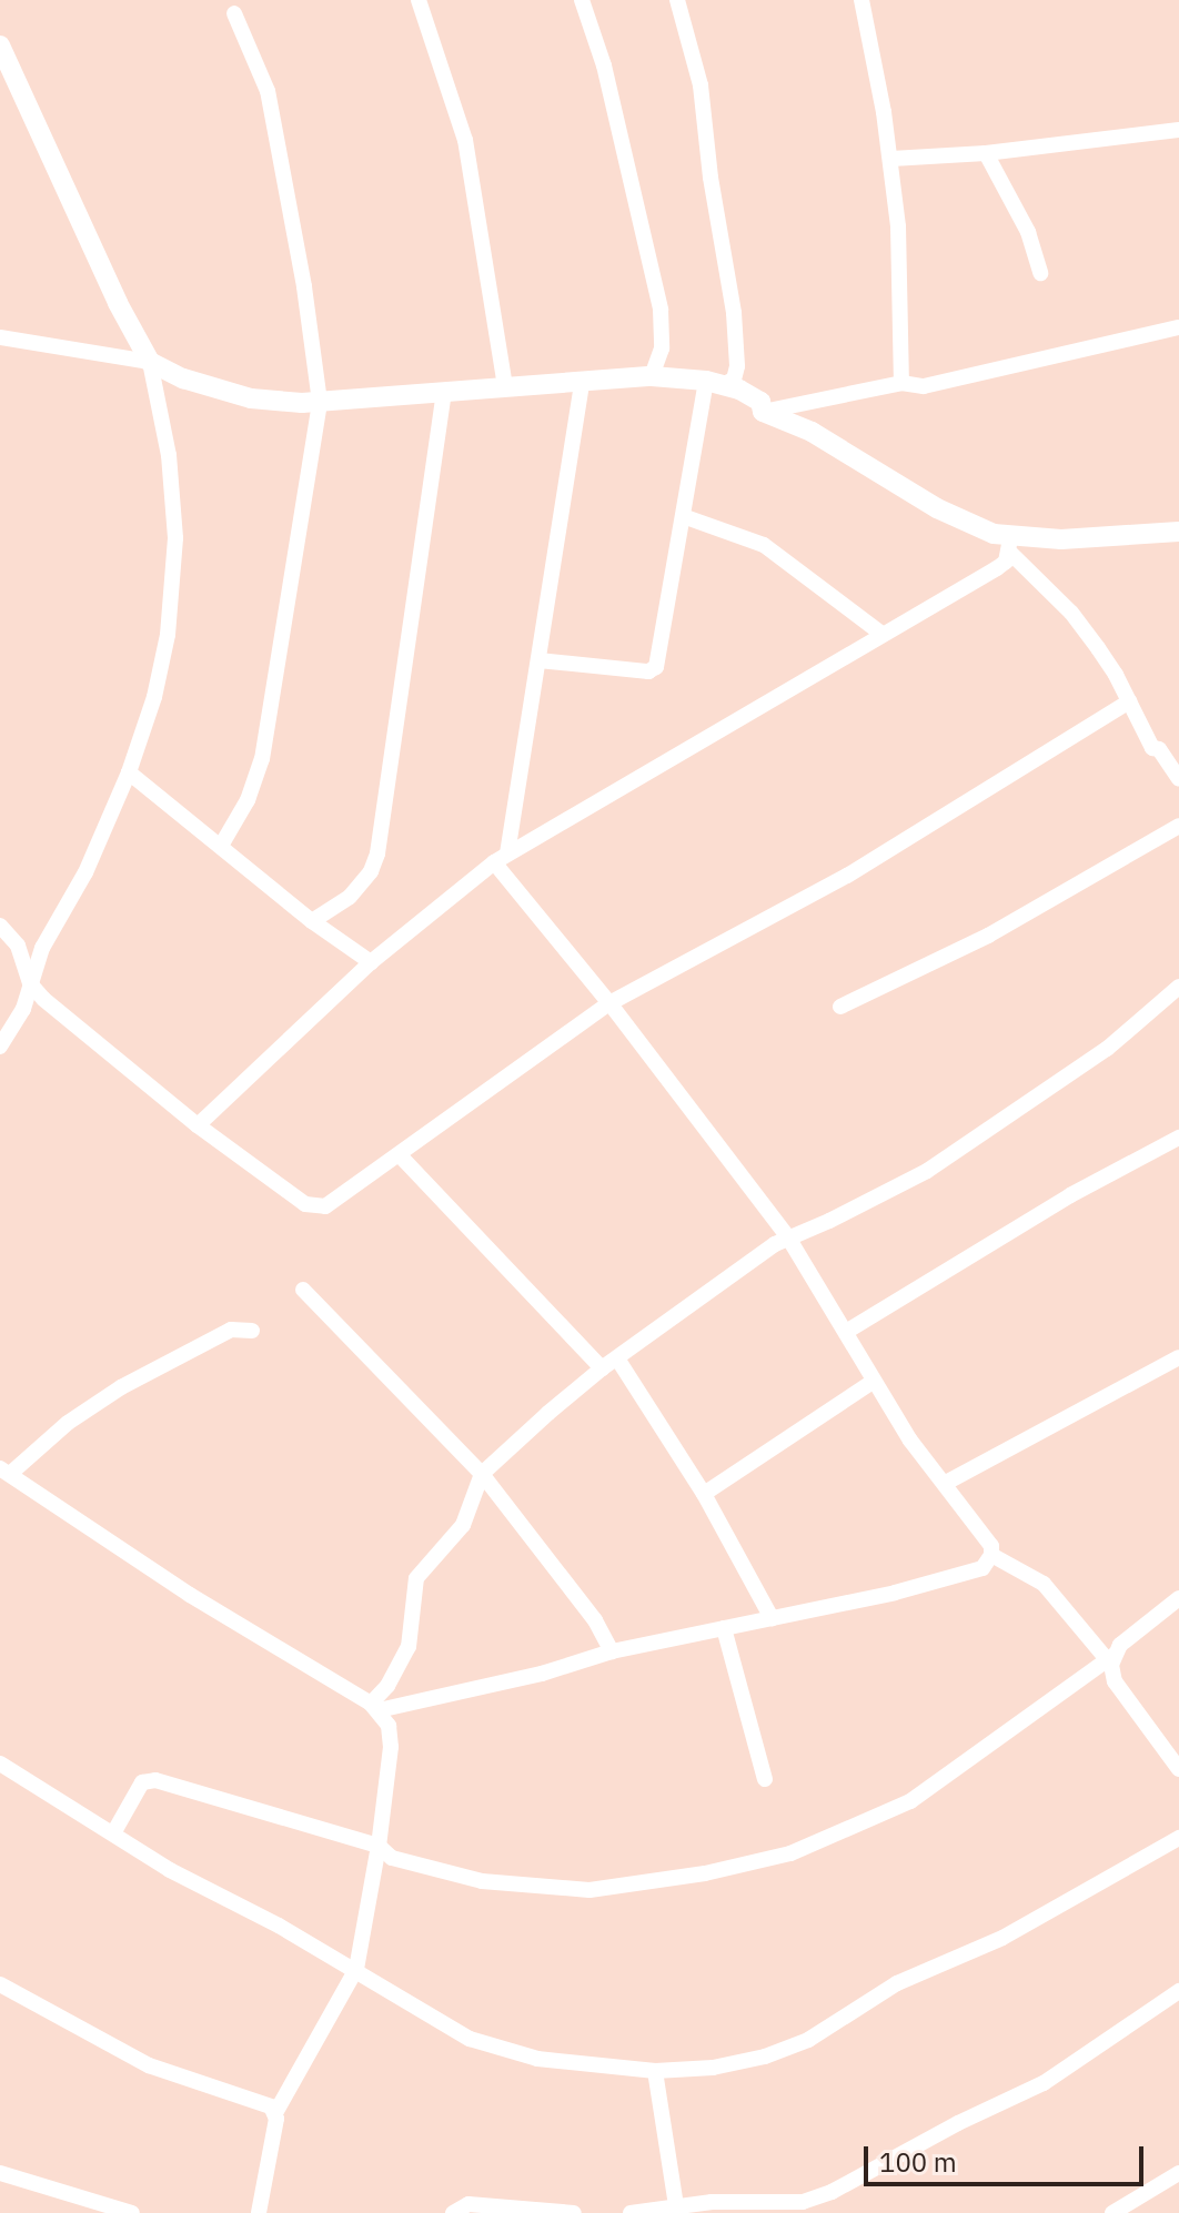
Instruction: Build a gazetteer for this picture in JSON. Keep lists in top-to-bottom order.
{
  "scale_bar": "100 m"
}
